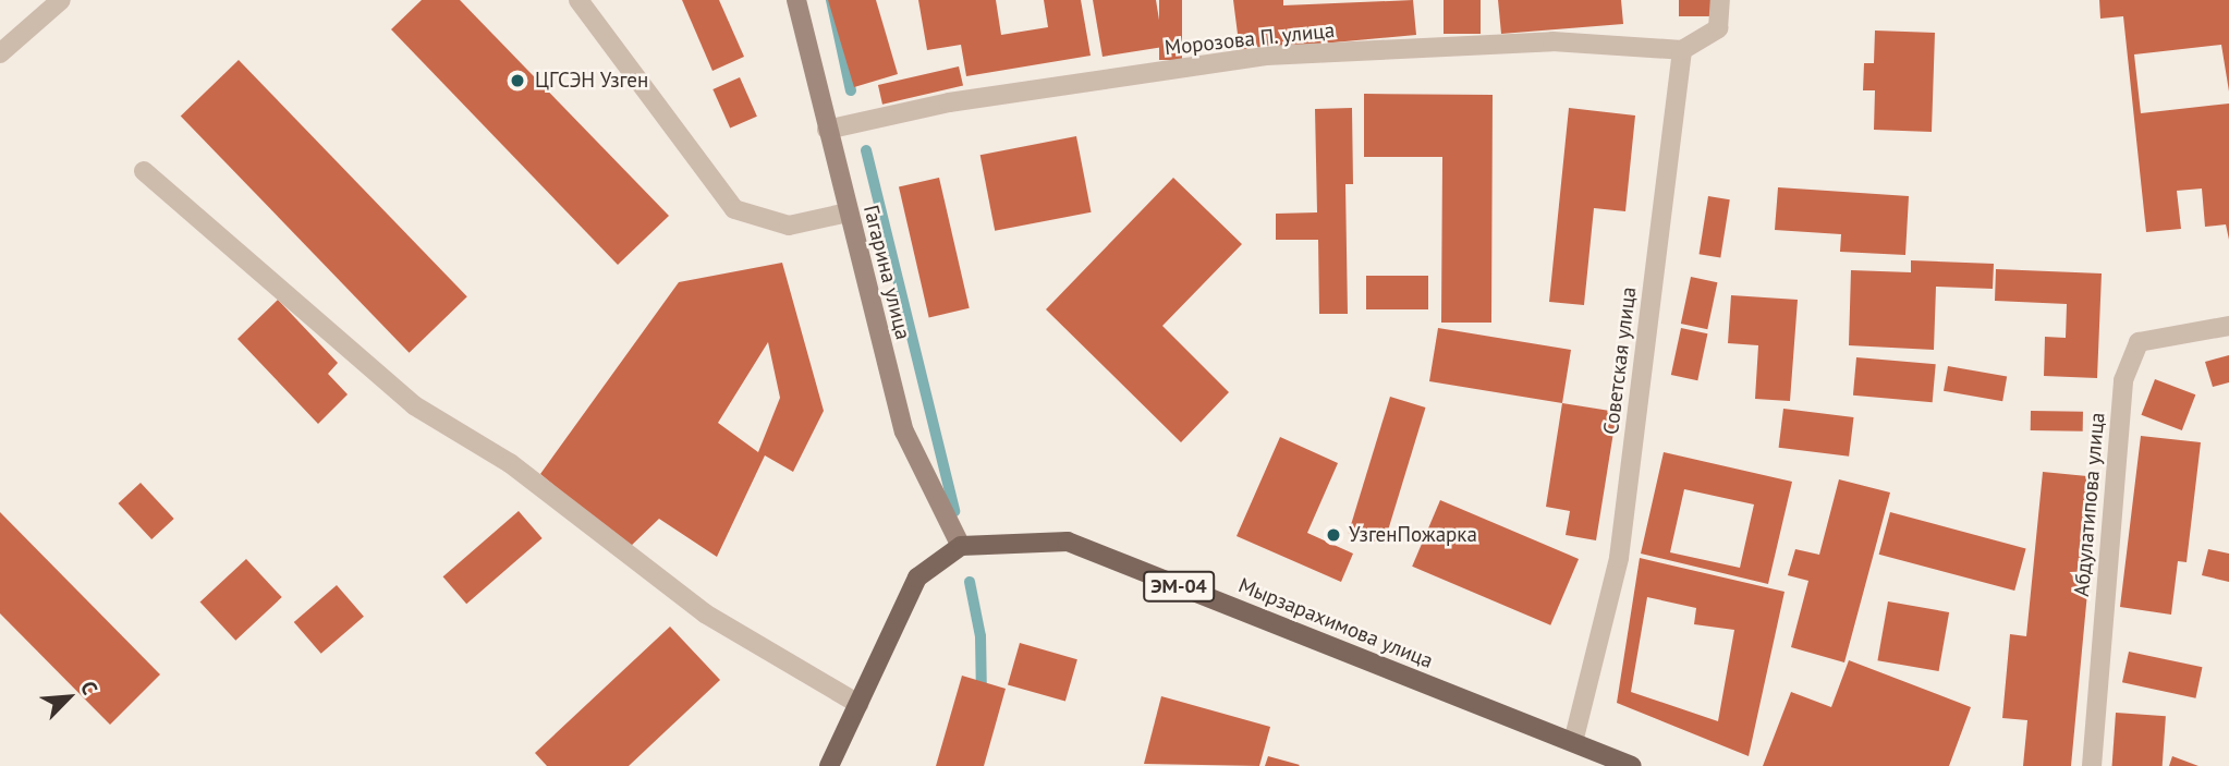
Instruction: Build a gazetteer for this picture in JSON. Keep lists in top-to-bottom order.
{
  "streets": {
    "main road": ["ЭМ-04", "Мырзарахимова улица"],
    "street": [
      "Морозова П. улица",
      "Гагарина улица",
      "Советская улица",
      "Абдулатипова улица"
    ]
  },
  "crossings": [
    ["Морозова П. улица", "Гагарина улица"],
    ["Морозова П. улица", "Советская улица"],
    ["Гагарина улица", "Мырзарахимова улица"],
    ["Советская улица", "Мырзарахимова улица"]
  ],
  "places": ["ЦГСЭН Узген", "УзгенПожарка"],
  "north": "top right"
}
